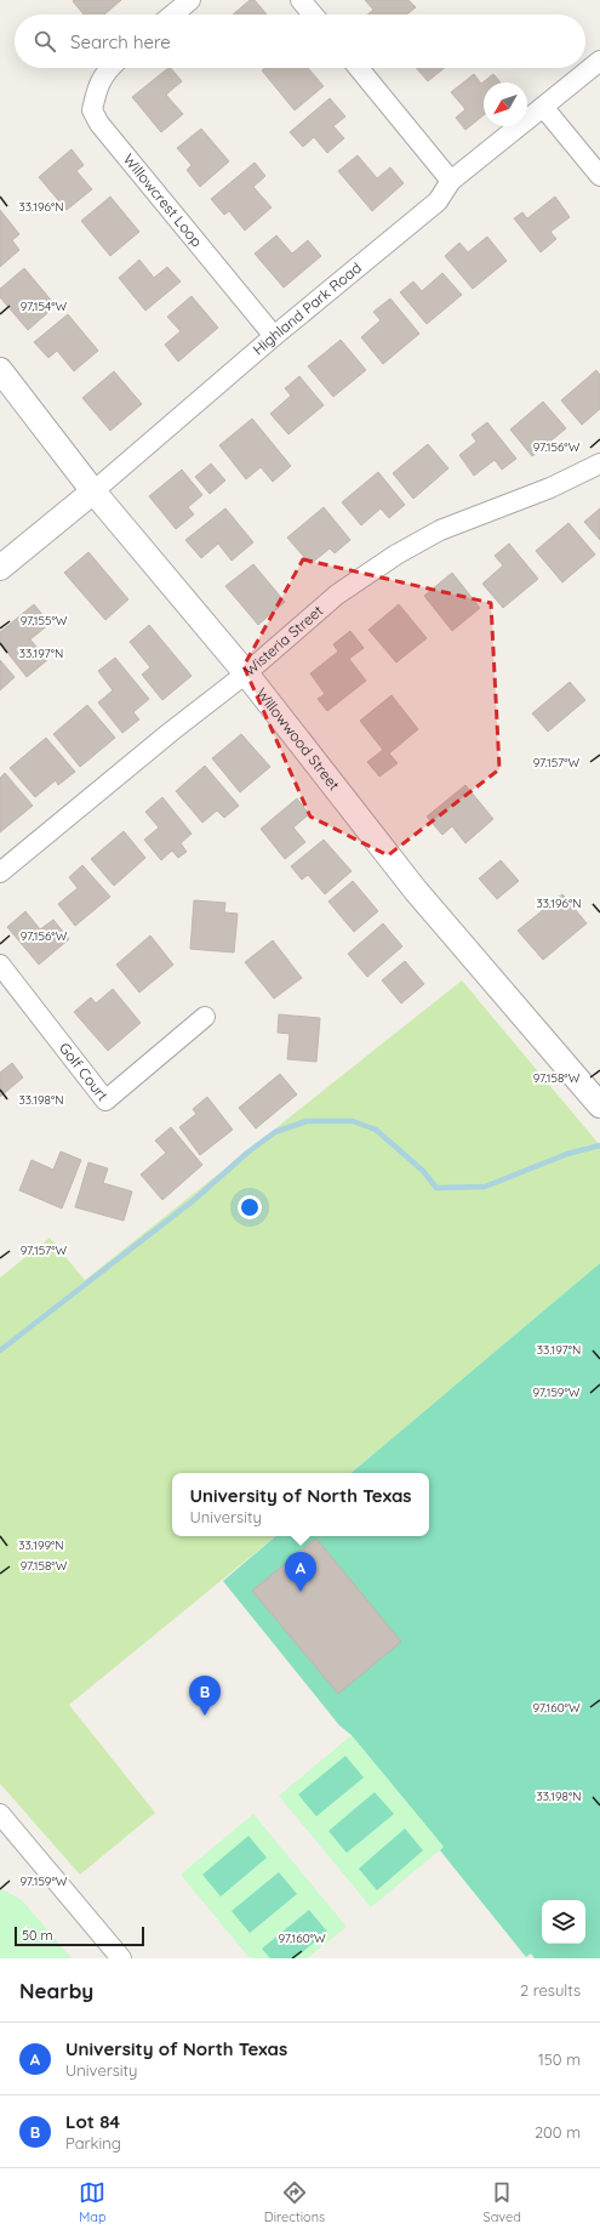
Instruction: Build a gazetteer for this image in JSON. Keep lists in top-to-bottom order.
{
  "streets": {
    "street": [
      "Willowcrest Loop",
      "Highland Park Road",
      "Wisteria Street",
      "Willowwood Street",
      "Golf Court"
    ]
  },
  "crossings": [
    ["Willowcrest Loop", "Highland Park Road"],
    ["Highland Park Road", "Willowwood Street"],
    ["Wisteria Street", "Willowwood Street"]
  ],
  "scale_bar": "50 m",
  "north": "bottom left",
  "page": {
    "search": "Search here",
    "popup": ["University of North Texas", "University"],
    "pins": ["A", "B"],
    "scale": "50 m",
    "heading": ["Nearby", "2 results"],
    "list": [
      {
        "mark": "A",
        "name": "University of North Texas",
        "note": "University",
        "value": "150 m"
      },
      {
        "mark": "B",
        "name": "Lot 84",
        "note": "Parking",
        "value": "200 m"
      }
    ],
    "nav": ["Map", "Directions", "Saved"]
  },
  "coordinates": [
    "33.196°N",
    "97.154°W",
    "97.156°W",
    "97.155°W",
    "33.197°N",
    "97.157°W",
    "97.158°W",
    "33.198°N",
    "97.159°W",
    "33.199°N",
    "97.160°W"
  ]
}
